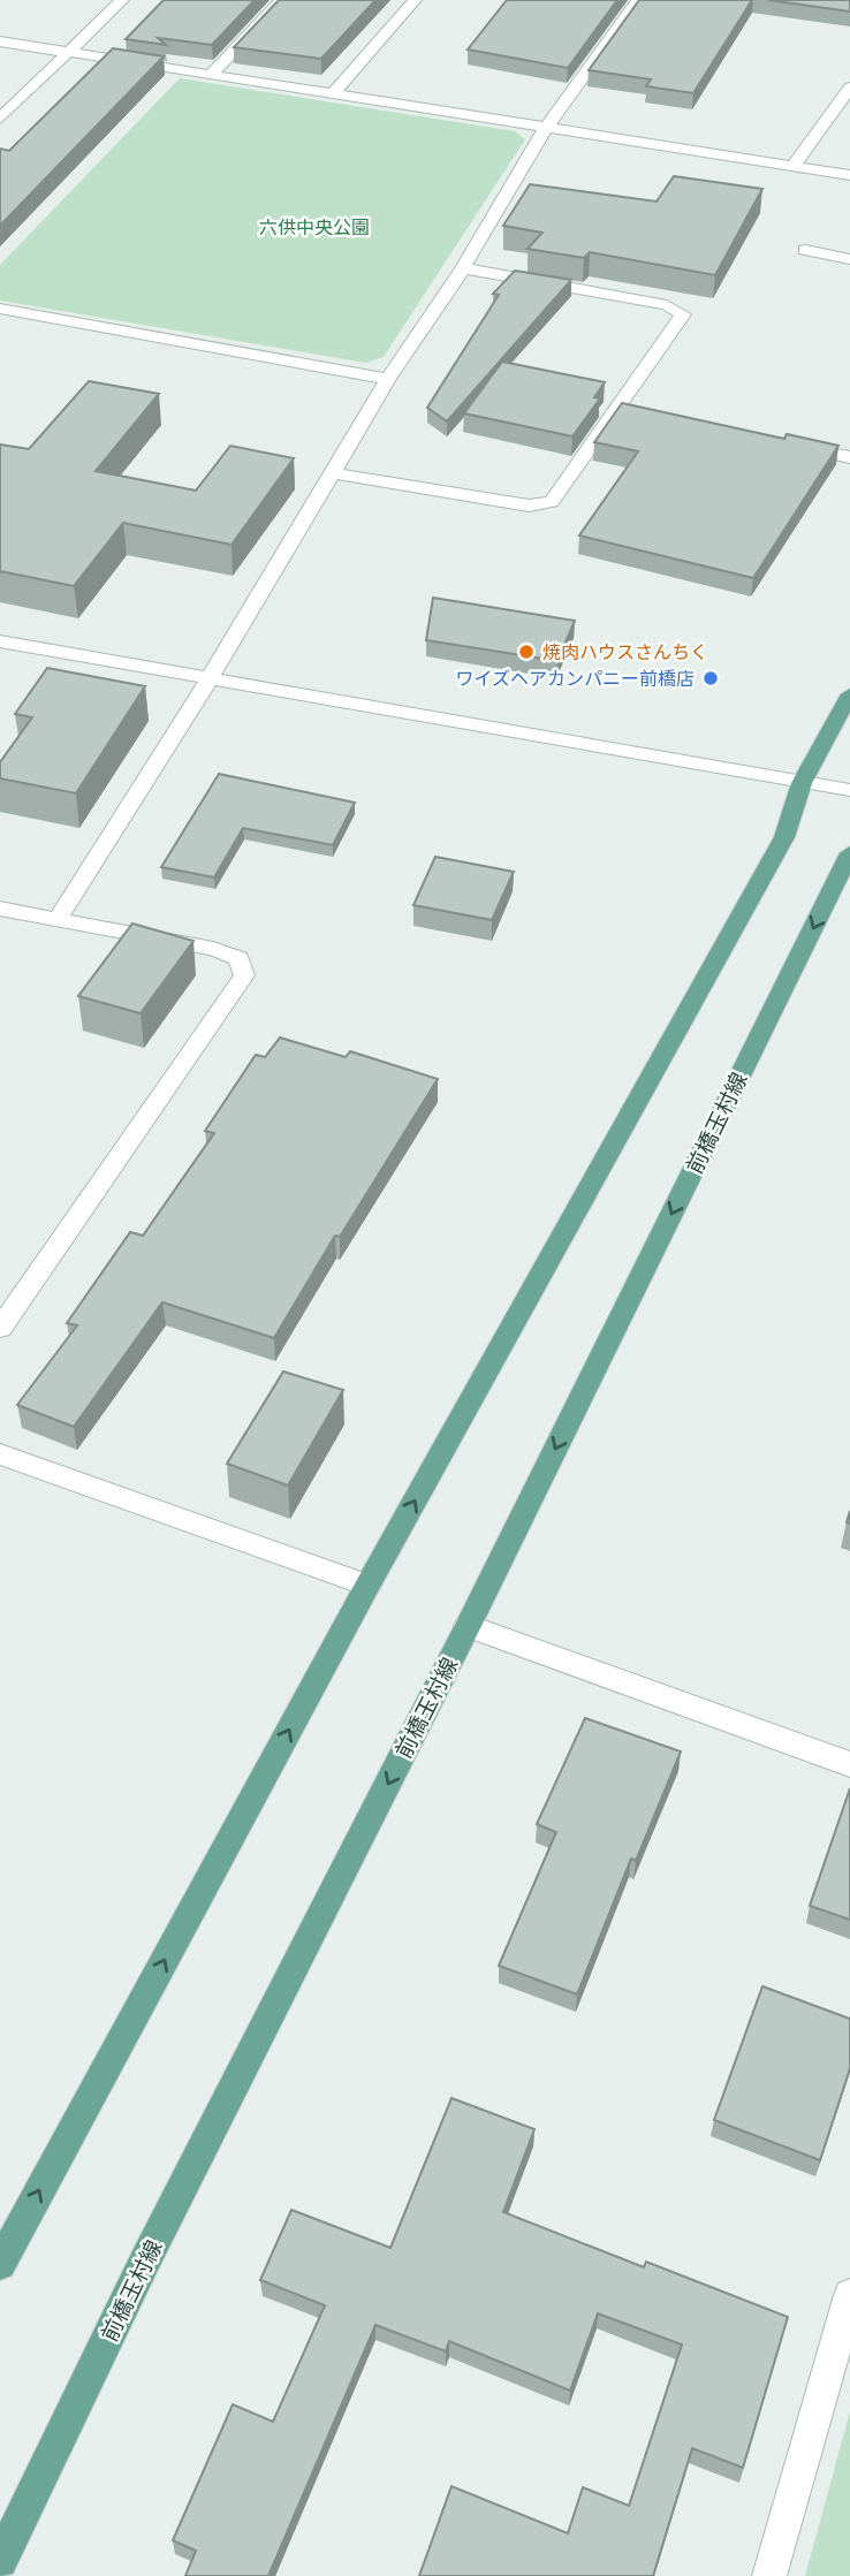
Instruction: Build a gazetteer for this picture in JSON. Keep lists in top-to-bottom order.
{
  "streets": {
    "main road": ["前橋玉村線"]
  },
  "parks": ["六供中央公園"],
  "places": ["焼肉ハウスさんちく", "ワイズヘアカンパニー前橋店"]
}
